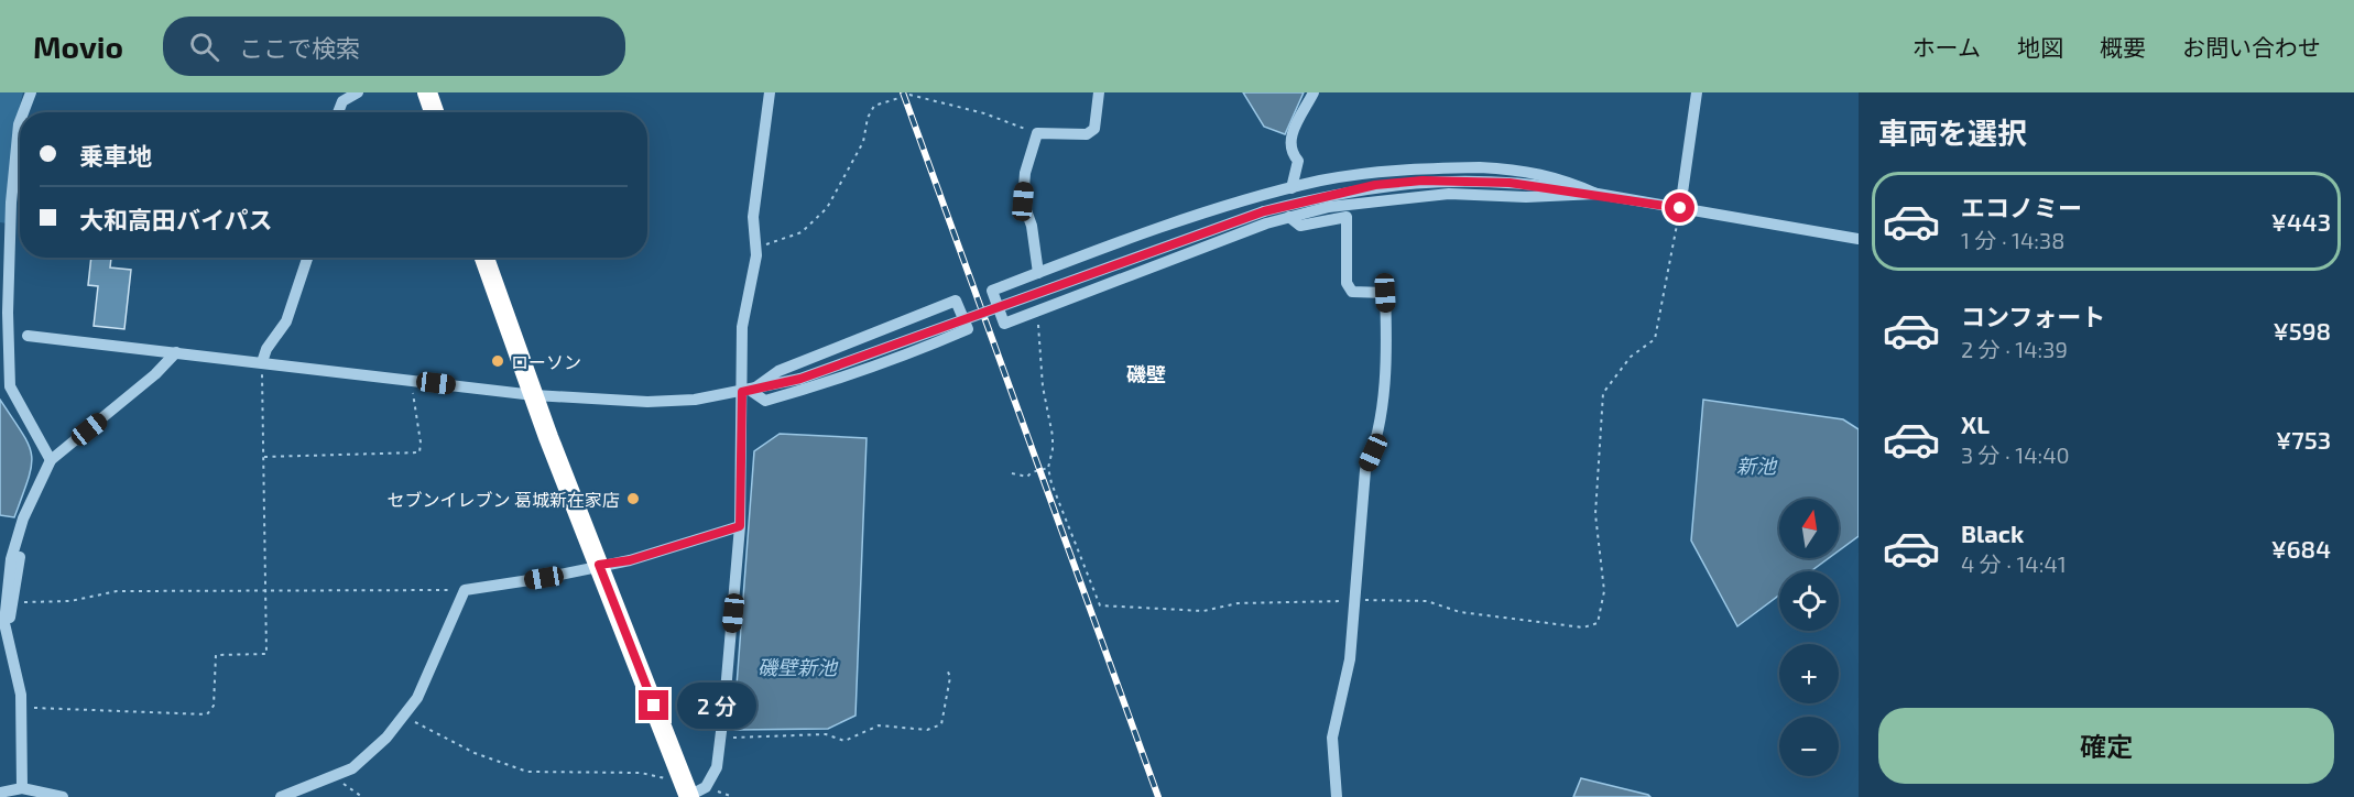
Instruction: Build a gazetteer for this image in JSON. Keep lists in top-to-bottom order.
{
  "districts": ["磯壁"],
  "water": ["新池", "磯壁新池"],
  "places": ["ローソン", "セブンイレブン 葛城新在家店"],
  "north": "top",
  "page": {
    "header": "Movio",
    "search": "ここで検索",
    "nav": [
      "ホーム",
      "地図",
      "概要",
      "お問い合わせ"
    ],
    "heading": "車両を選択",
    "banner": ["乗車地", "大和高田バイパス"],
    "list": [
      {
        "name": "エコノミー",
        "note": "1 分 · 14:38",
        "value": "¥443"
      },
      {
        "name": "コンフォート",
        "note": "2 分 · 14:39",
        "value": "¥598"
      },
      {
        "name": "XL",
        "note": "3 分 · 14:40",
        "value": "¥753"
      },
      {
        "name": "Black",
        "note": "4 分 · 14:41",
        "value": "¥684"
      }
    ],
    "map_buttons": ["+", "−"],
    "bubble": "2 分",
    "buttons": "確定"
  }
}
